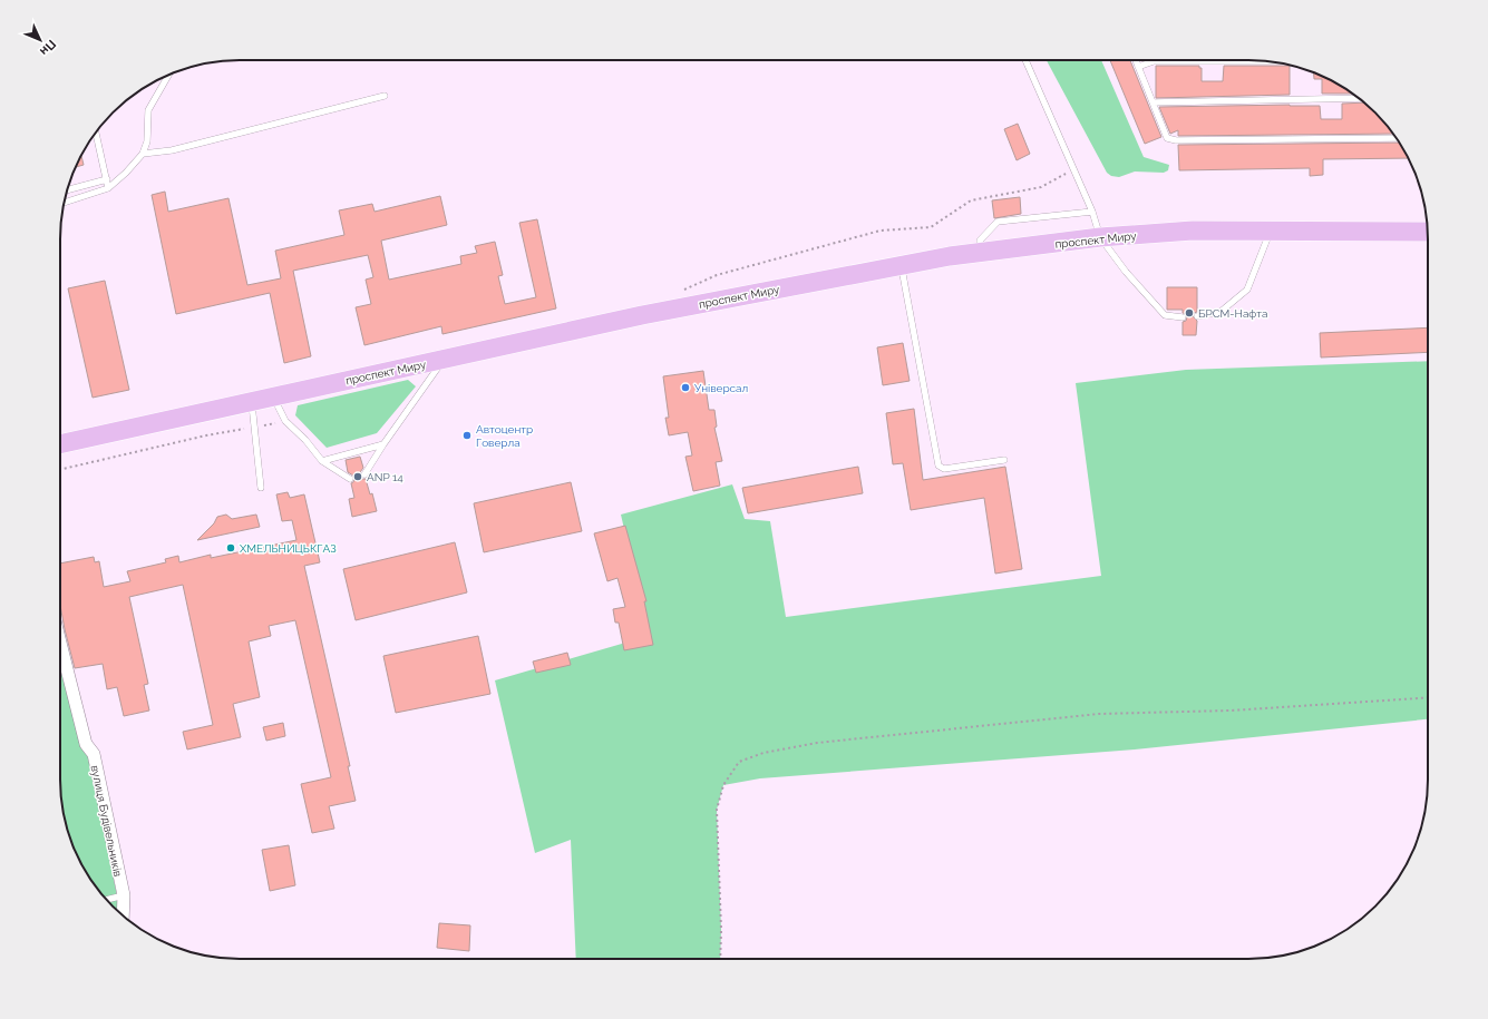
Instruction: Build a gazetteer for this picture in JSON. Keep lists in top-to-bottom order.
{
  "streets": {
    "main road": ["проспект Миру"],
    "street": ["вулиця Будівельників"]
  },
  "places": [
    "БРСМ-Нафта",
    "Універсал",
    "Автоцентр Говерла",
    "ANP 14",
    "ХМЕЛЬНИЦЬКГАЗ"
  ],
  "north": "bottom right"
}
